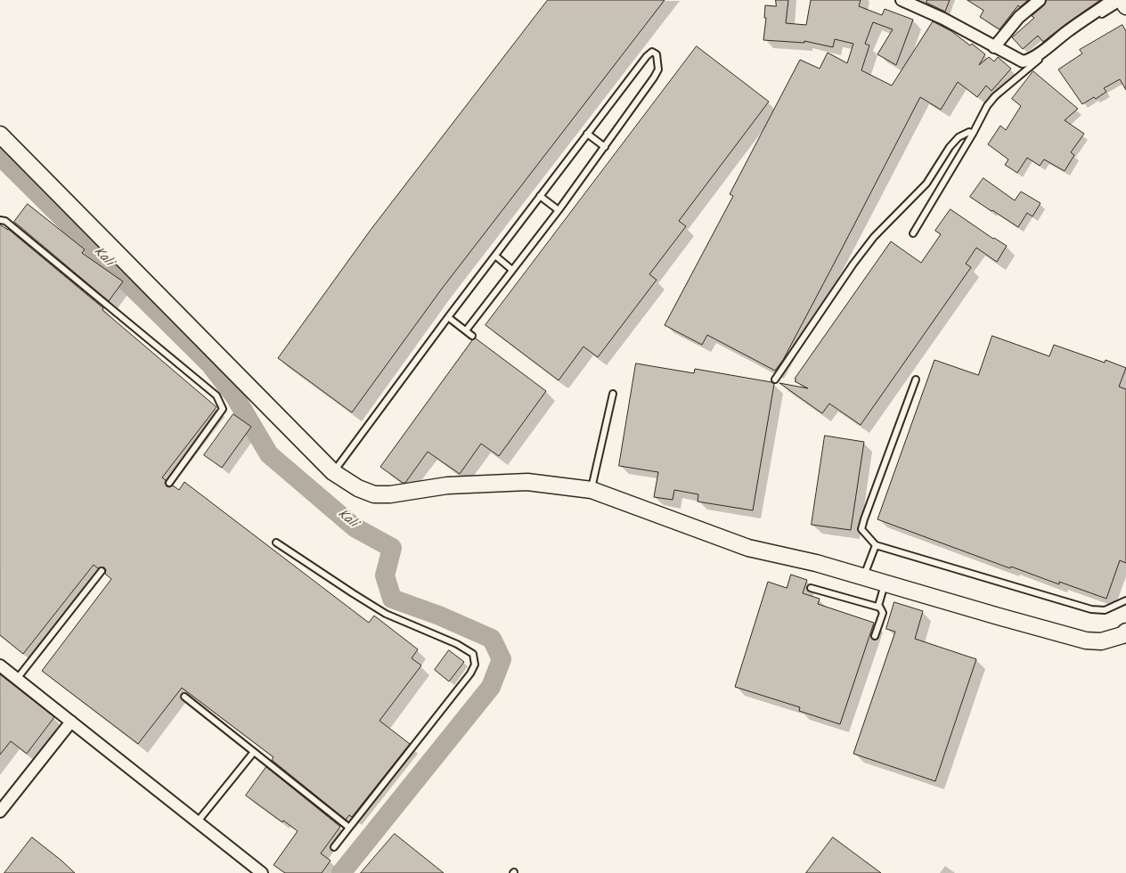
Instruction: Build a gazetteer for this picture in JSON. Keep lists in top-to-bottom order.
{
  "water": ["Kali"]
}
